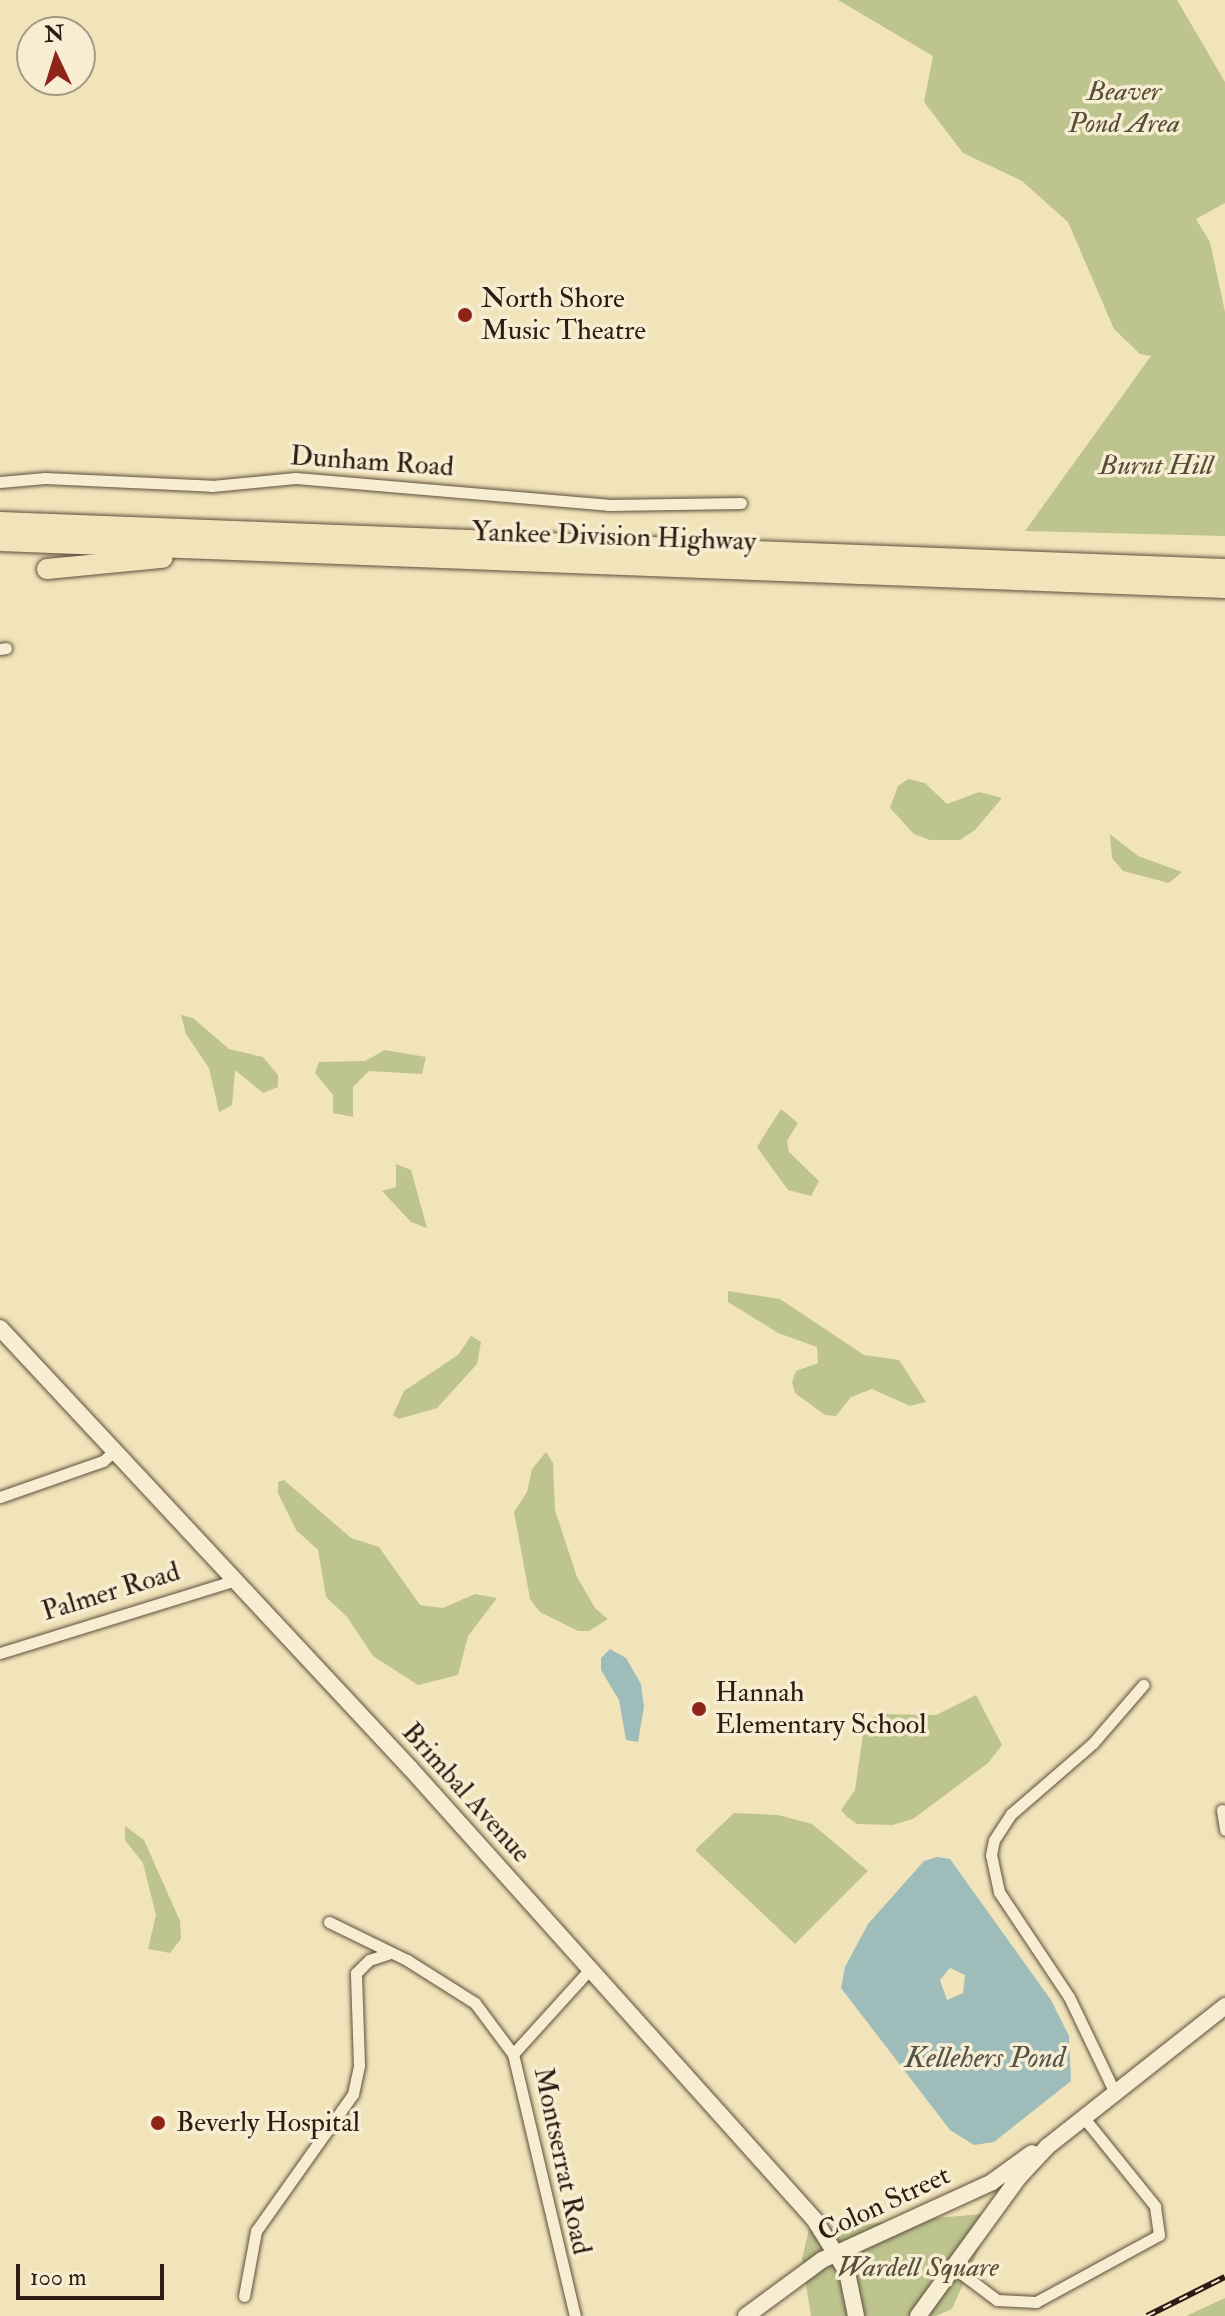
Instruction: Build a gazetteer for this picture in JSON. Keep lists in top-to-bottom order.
{
  "streets": {
    "highway": ["Yankee Division Highway"],
    "main road": ["Brimbal Avenue", "Colon Street"],
    "street": ["Dunham Road", "Palmer Road", "Montserrat Road"]
  },
  "crossings": [
    ["Palmer Road", "Brimbal Avenue"],
    ["Brimbal Avenue", "Colon Street"]
  ],
  "water": ["Kellehers Pond"],
  "parks": ["Beaver Pond Area", "Burnt Hill", "Wardell Square"],
  "places": ["North Shore Music Theatre", "Hannah Elementary School", "Beverly Hospital"],
  "scale_bar": "100 m",
  "north": "top"
}
